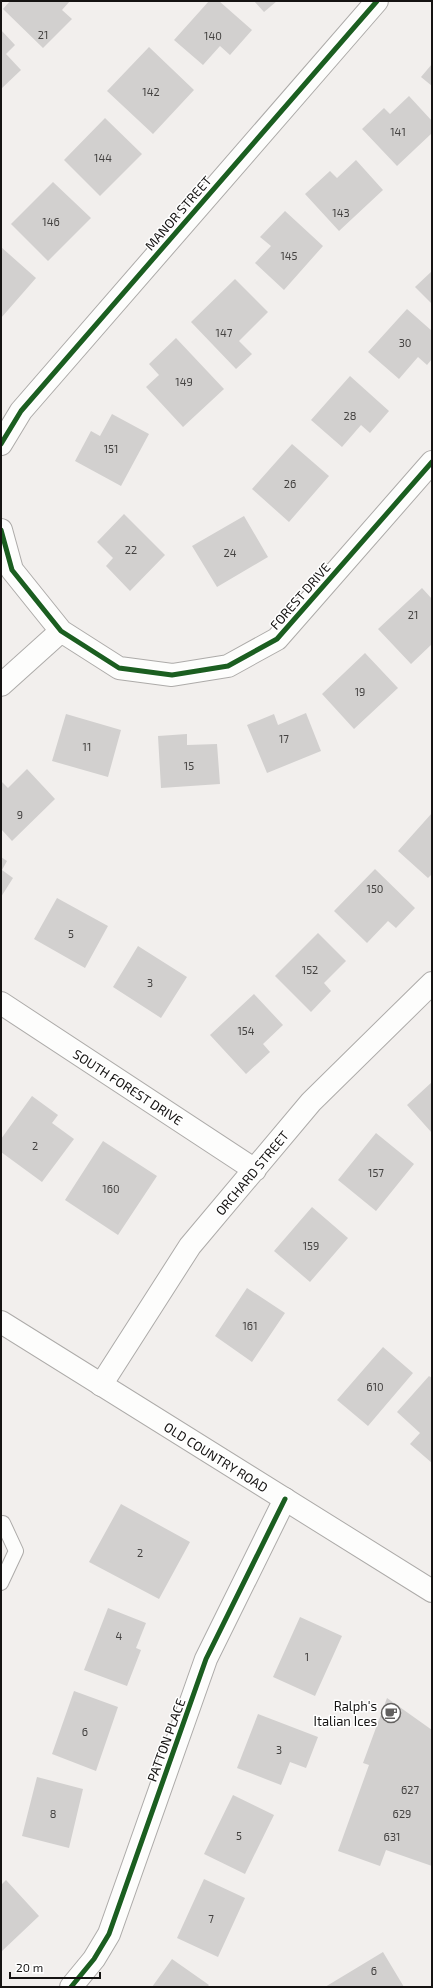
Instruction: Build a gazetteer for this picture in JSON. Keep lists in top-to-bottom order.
{
  "streets": {
    "street": [
      "MANOR STREET",
      "FOREST DRIVE",
      "SOUTH FOREST DRIVE",
      "ORCHARD STREET",
      "OLD COUNTRY ROAD",
      "PATTON PLACE"
    ]
  },
  "crossings": [
    ["SOUTH FOREST DRIVE", "ORCHARD STREET"],
    ["ORCHARD STREET", "OLD COUNTRY ROAD"],
    ["OLD COUNTRY ROAD", "PATTON PLACE"]
  ],
  "places": {
    "cafe": ["Ralph's Italian Ices"]
  },
  "house_numbers": [
    "21",
    "140",
    "142",
    "141",
    "144",
    "143",
    "146",
    "145",
    "147",
    "30",
    "149",
    "28",
    "151",
    "26",
    "22",
    "24",
    "21",
    "19",
    "17",
    "11",
    "15",
    "9",
    "150",
    "5",
    "152",
    "3",
    "154",
    "2",
    "157",
    "160",
    "159",
    "161",
    "610",
    "2",
    "4",
    "1",
    "6",
    "3",
    "627",
    "8",
    "629",
    "5",
    "631",
    "7",
    "6"
  ],
  "scale_bar": "20 m"
}
